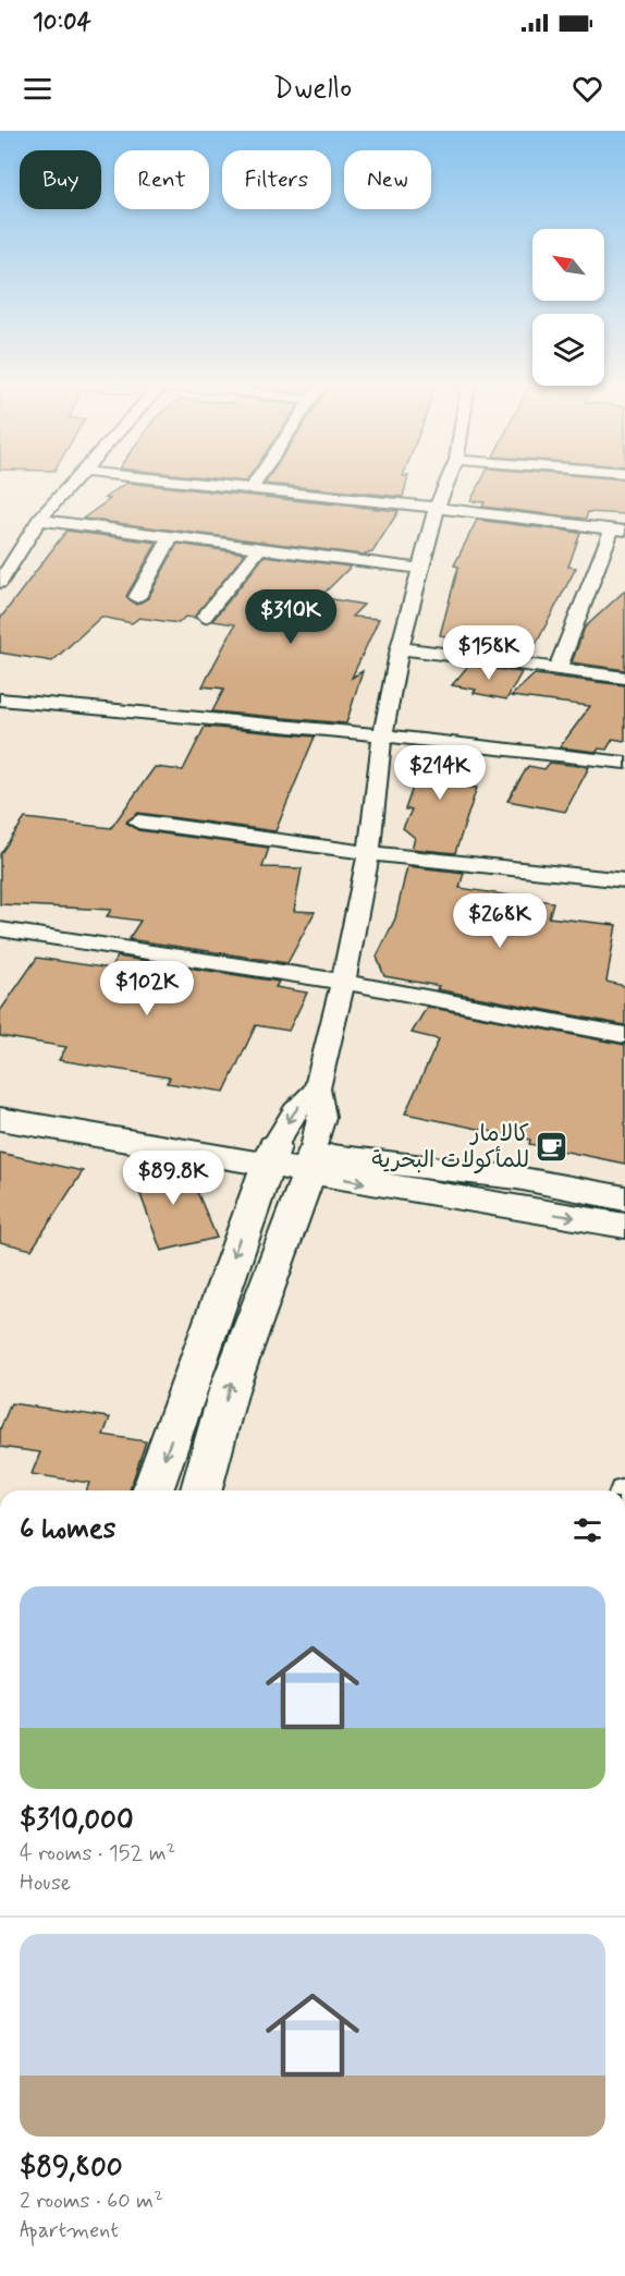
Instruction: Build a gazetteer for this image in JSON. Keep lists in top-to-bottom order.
{
  "places": {
    "cafe": ["كالامار للمأكولات البحرية"]
  },
  "north": "top left",
  "page": {
    "status": "10:04",
    "header": "Dwello",
    "chip": [
      "Buy",
      "Rent",
      "Filters",
      "New"
    ],
    "price": [
      "$310K",
      "$158K",
      "$214K",
      "$268K",
      "$102K",
      "$89.8K"
    ],
    "heading": "6 homes",
    "list": [
      {
        "name": "$310,000",
        "note": "4 rooms · 152 m² · House"
      },
      {
        "name": "$89,800",
        "note": "2 rooms · 60 m² · Apartment"
      }
    ]
  }
}
